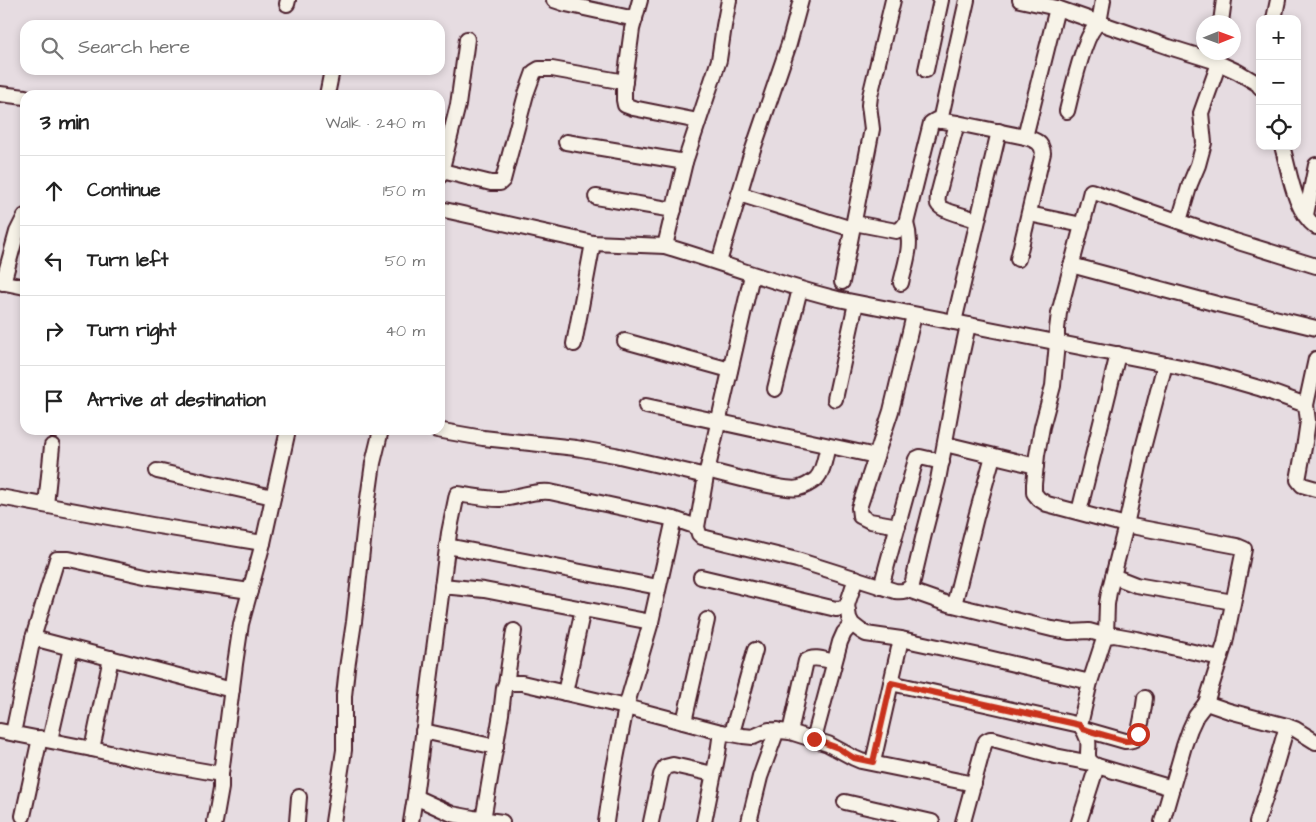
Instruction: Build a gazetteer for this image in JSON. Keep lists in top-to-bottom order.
{
  "north": "right",
  "page": {
    "map_buttons": ["+", "−"],
    "search": "Search here",
    "heading": ["3 min", "Walk · 240 m"],
    "list": [
      ["Continue", "150 m"],
      ["Turn left", "50 m"],
      ["Turn right", "40 m"],
      "Arrive at destination"
    ]
  }
}
